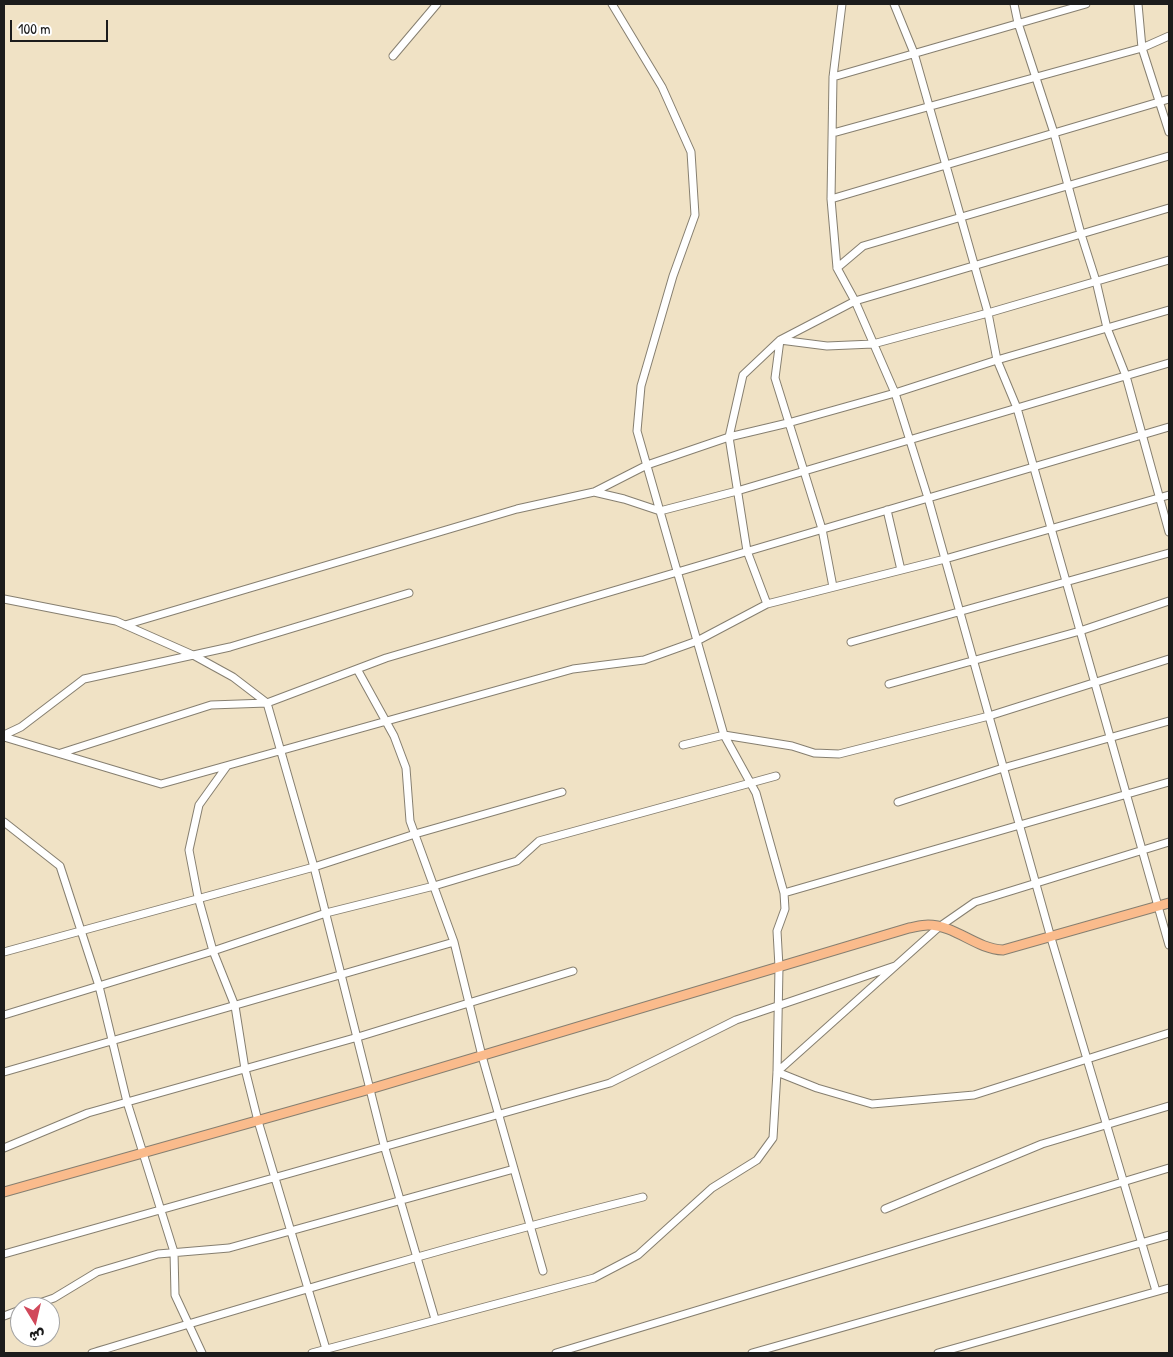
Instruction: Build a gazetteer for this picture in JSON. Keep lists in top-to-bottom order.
{
  "scale_bar": "100 m",
  "north": "bottom"
}
